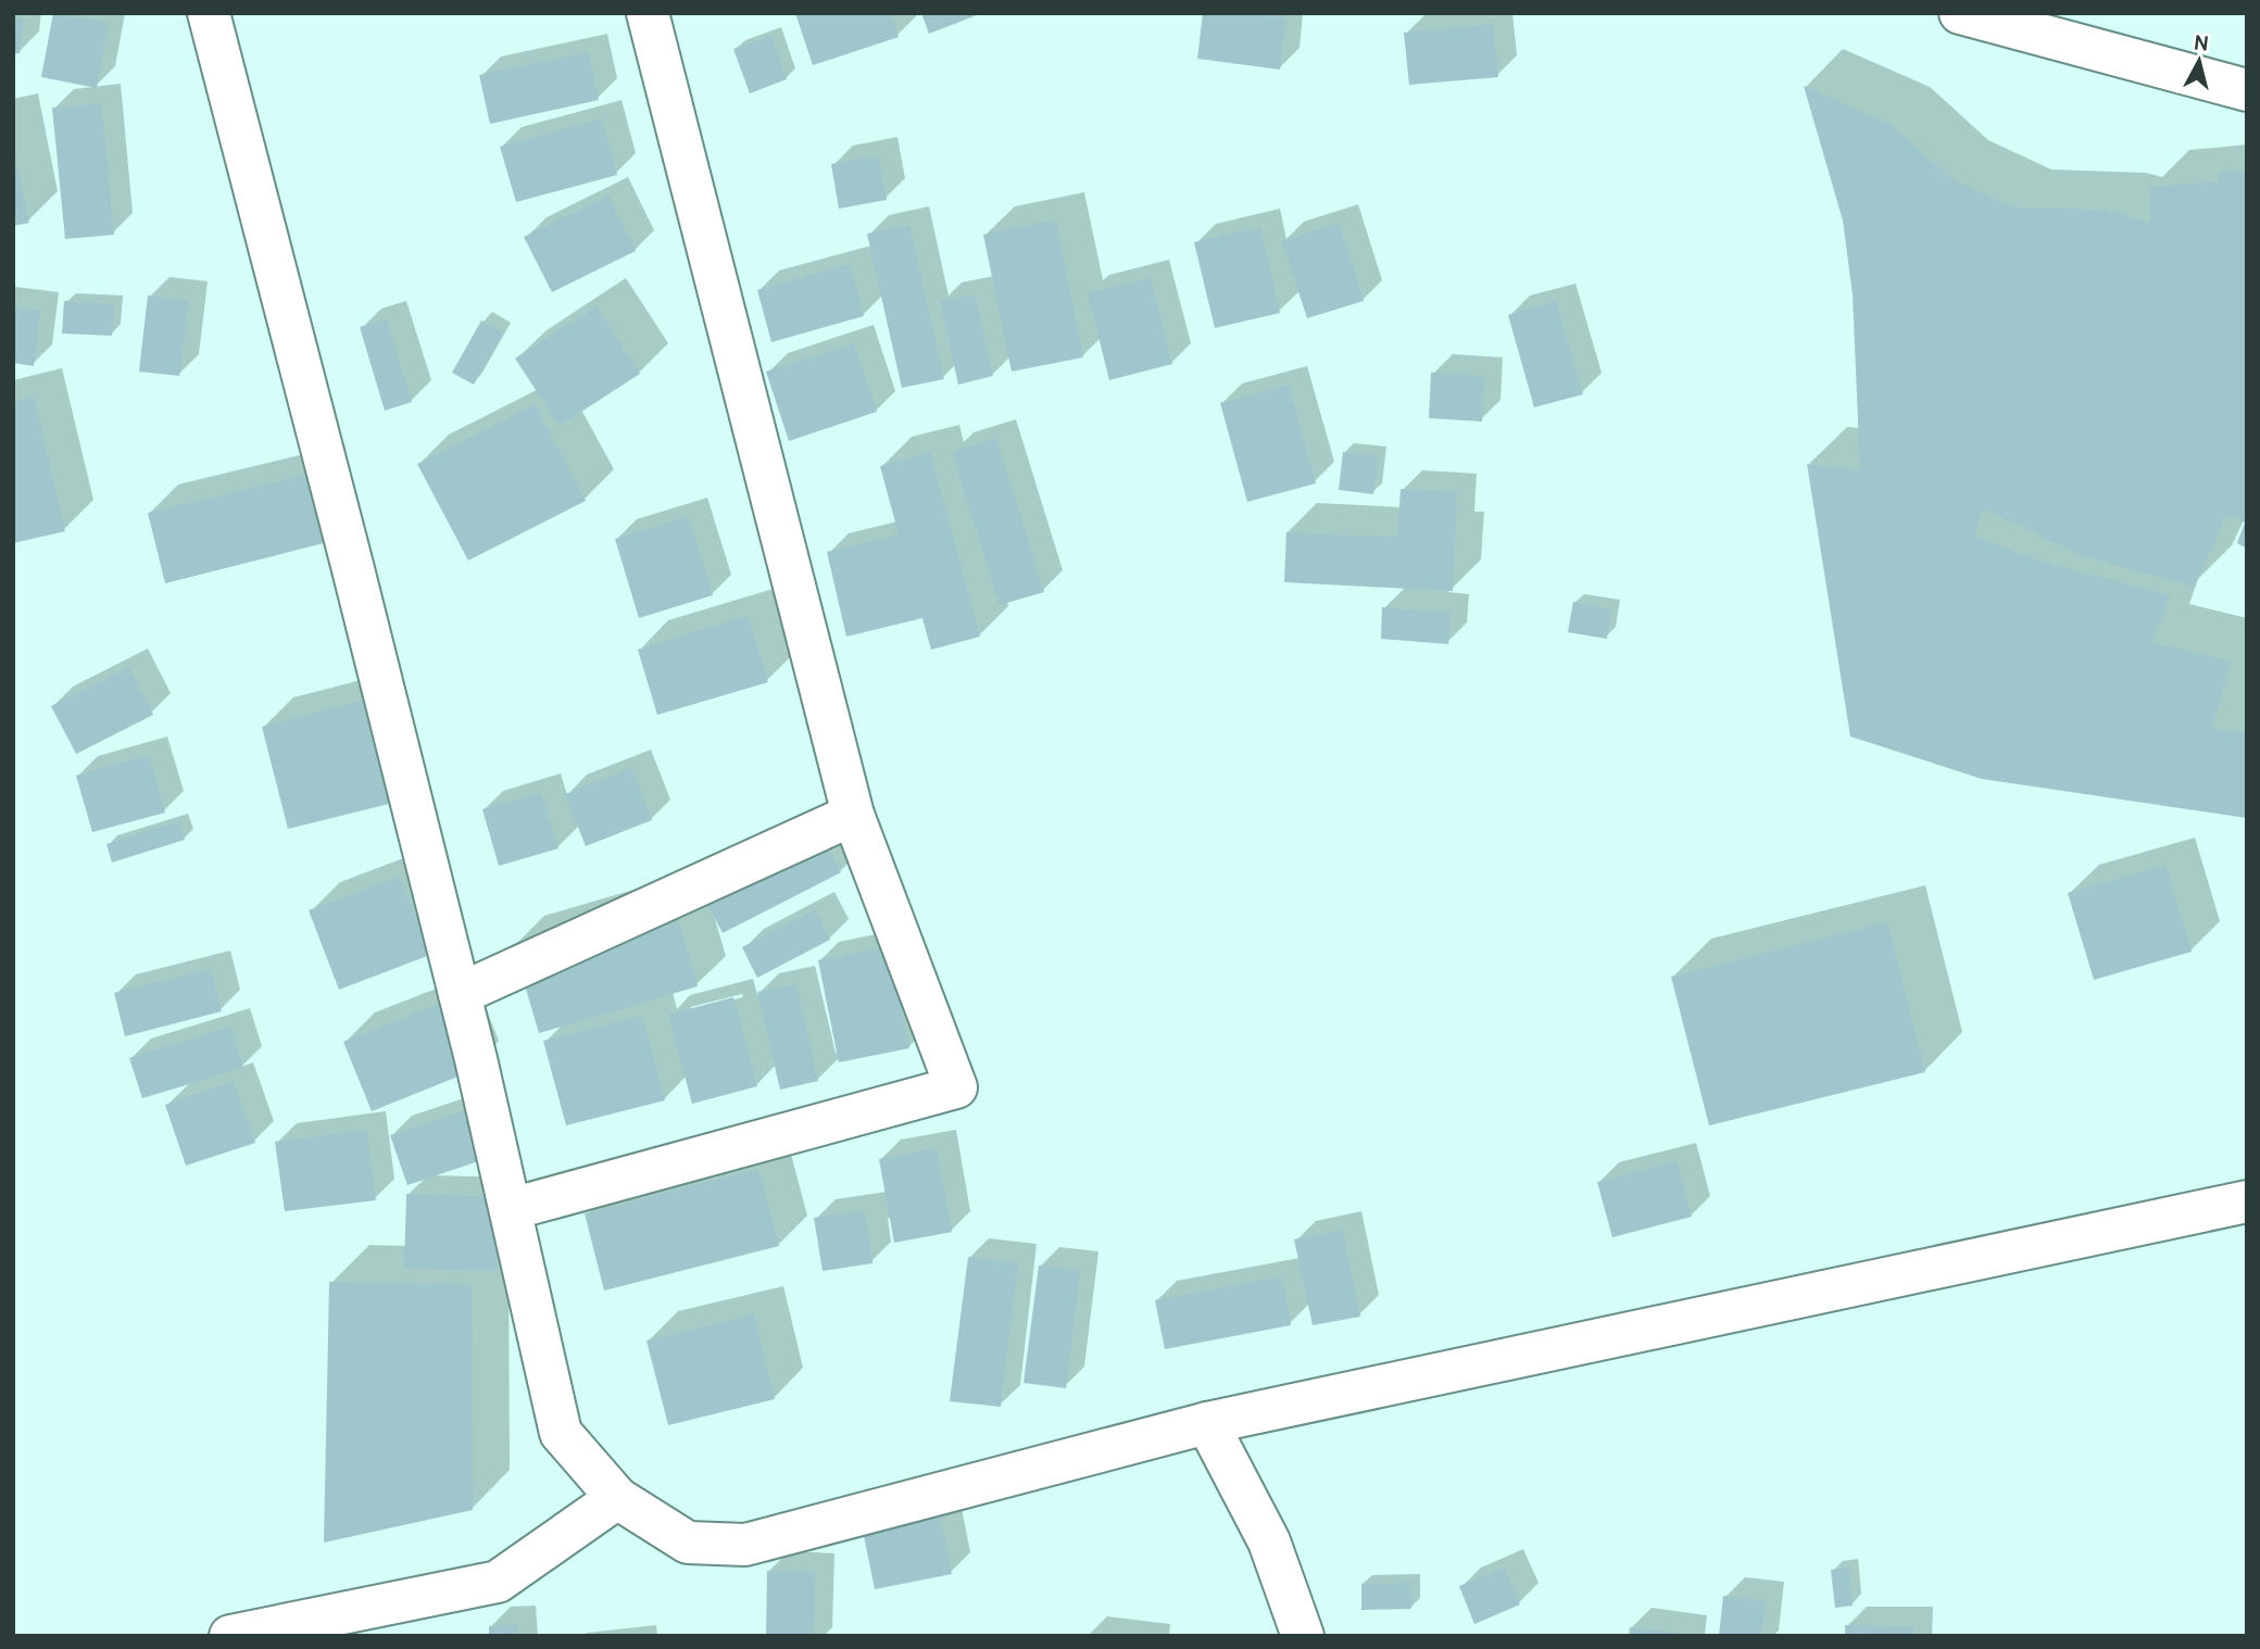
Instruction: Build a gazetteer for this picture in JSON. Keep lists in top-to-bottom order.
{
  "north": "top"
}
